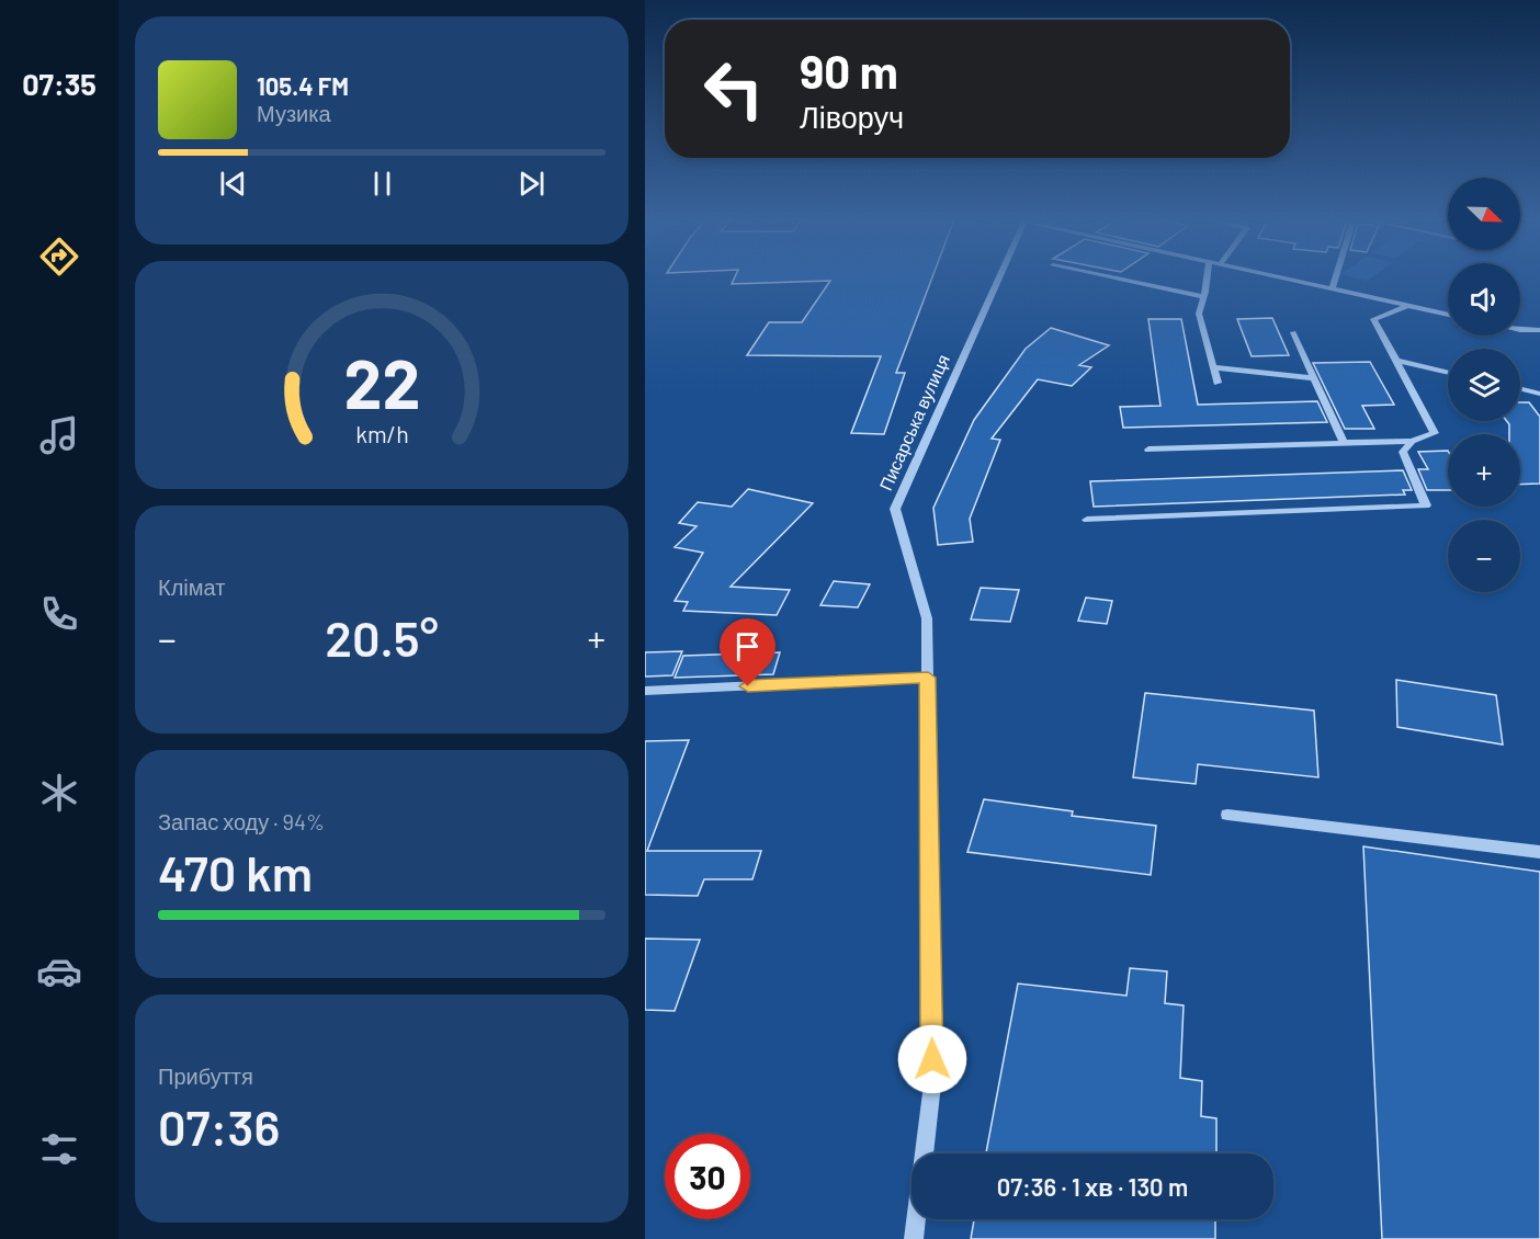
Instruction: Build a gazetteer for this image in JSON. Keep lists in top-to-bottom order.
{
  "streets": {
    "street": ["Писарська вулиця"]
  },
  "north": "bottom right",
  "page": {
    "tabs": "07:35",
    "turn": ["90 m", "Ліворуч"],
    "song": ["105.4 FM", "Музика"],
    "map_buttons": ["+", "−"],
    "tile": [
      "Клімат",
      ["Запас ходу · 94%", "470 km"],
      ["Прибуття", "07:36"]
    ],
    "heat": ["−", "20.5°", "+"],
    "limit": "30",
    "trip": "07:36 · 1 хв · 130 m",
    "gauge": ["22", "km/h"]
  }
}
